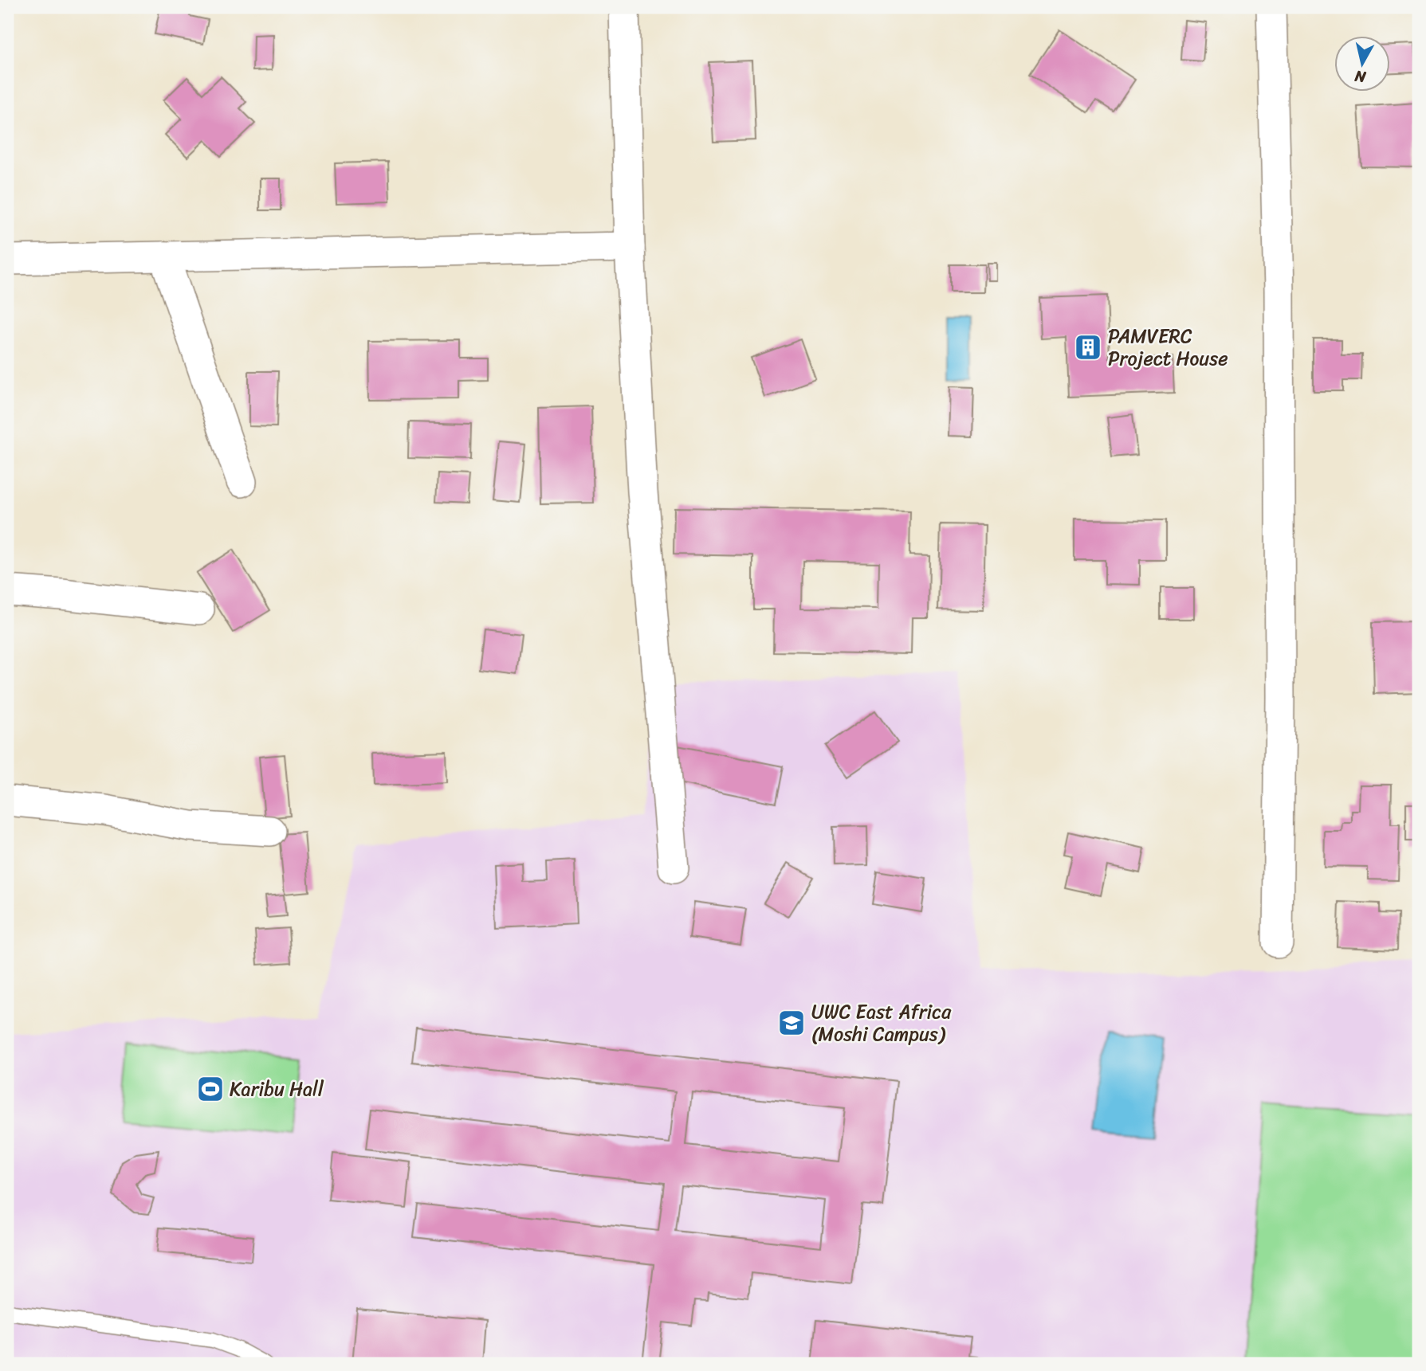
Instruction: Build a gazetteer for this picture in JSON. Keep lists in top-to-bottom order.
{
  "places": {
    "building": ["PAMVERC Project House"],
    "school or university": ["UWC East Africa (Moshi Campus)"],
    "sports": ["Karibu Hall"]
  },
  "north": "bottom"
}
